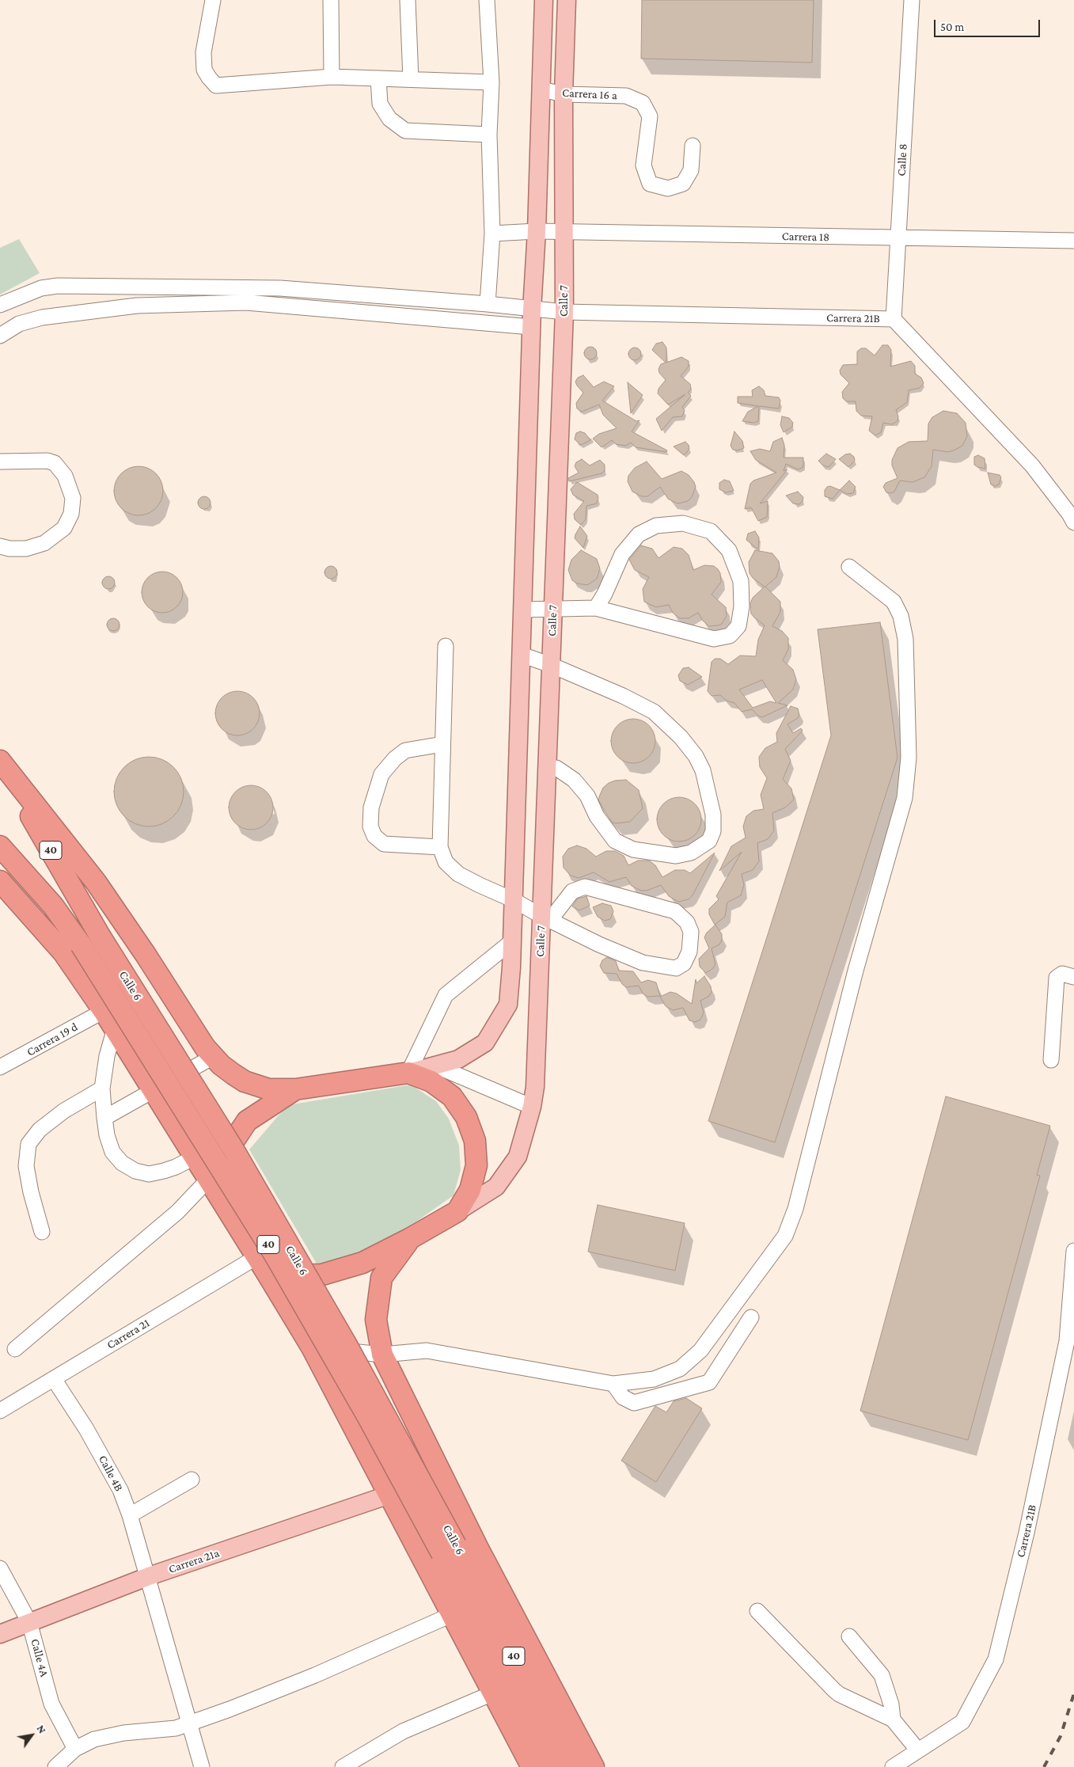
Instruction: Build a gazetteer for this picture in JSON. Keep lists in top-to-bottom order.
{
  "streets": {
    "highway": ["40", "Calle 6"],
    "main road": ["Calle 7", "Carrera 21a"],
    "street": [
      "Carrera 16 a",
      "Calle 8",
      "Carrera 18",
      "Carrera 21B",
      "Carrera 19 d",
      "Carrera 21",
      "Calle 4B",
      "Calle 4A"
    ]
  },
  "crossings": [
    ["Carrera 16 a", "Calle 7"],
    ["Calle 8", "Carrera 18"],
    ["Calle 8", "Carrera 21B"],
    ["Carrera 18", "Calle 7"],
    ["Calle 7", "Carrera 21B"],
    ["Carrera 21", "Calle 4B"],
    ["Calle 4B", "Carrera 21a"],
    ["Carrera 21a", "Calle 4A"]
  ],
  "scale_bar": "50 m",
  "north": "top right"
}
